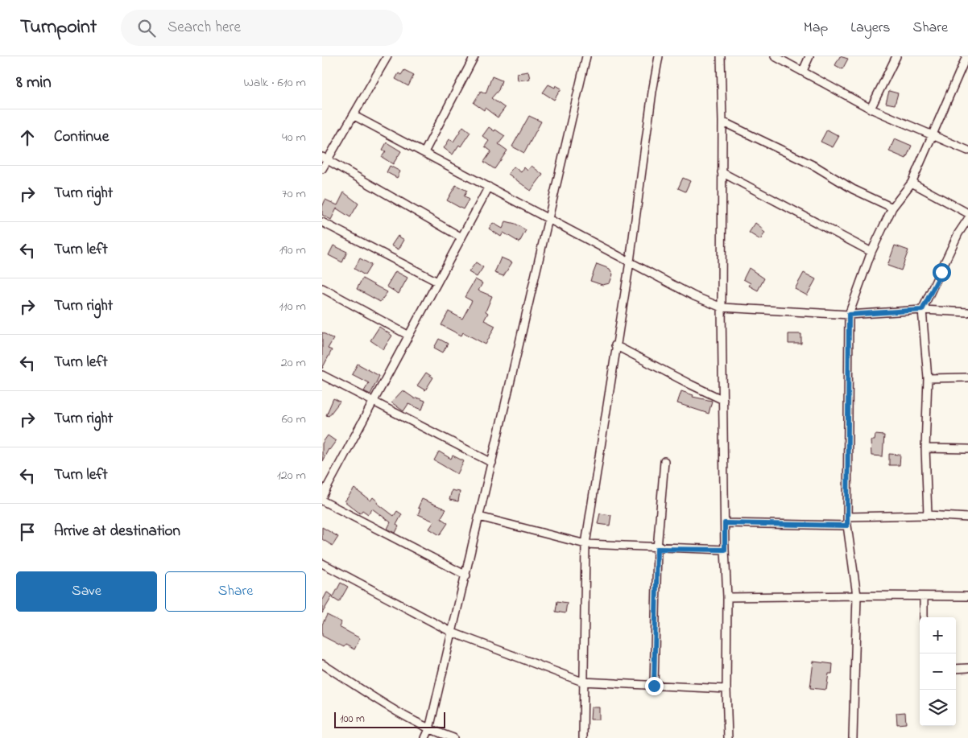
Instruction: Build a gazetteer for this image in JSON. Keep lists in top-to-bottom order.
{
  "scale_bar": "100 m",
  "page": {
    "header": "Turnpoint",
    "search": "Search here",
    "nav": ["Map", "Layers", "Share"],
    "heading": ["8 min", "Walk · 610 m"],
    "list": [
      ["Continue", "40 m"],
      ["Turn right", "70 m"],
      ["Turn left", "190 m"],
      ["Turn right", "110 m"],
      ["Turn left", "20 m"],
      ["Turn right", "60 m"],
      ["Turn left", "120 m"],
      "Arrive at destination"
    ],
    "buttons": ["Save", "Share"],
    "map_buttons": ["+", "−"],
    "scale": "100 m"
  }
}
